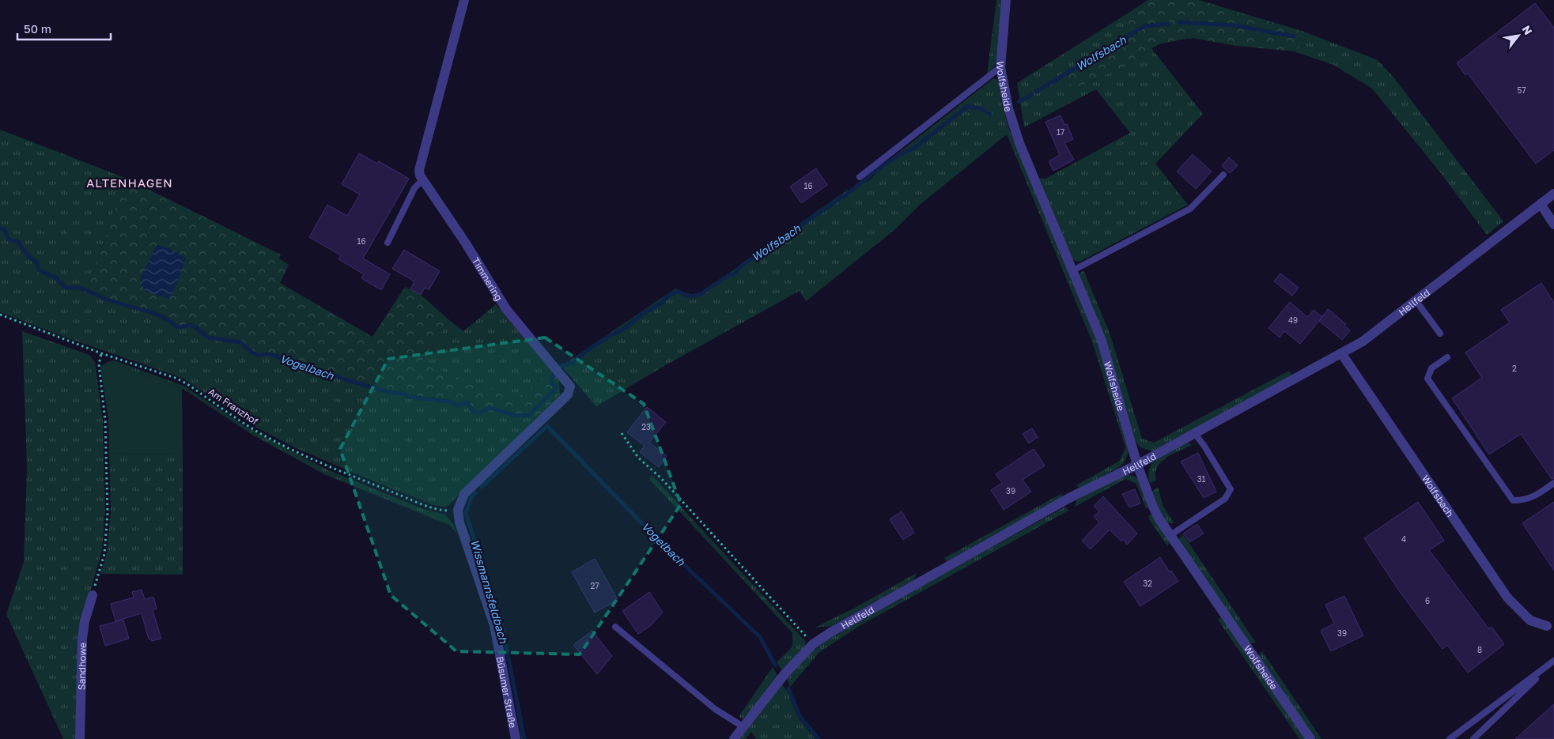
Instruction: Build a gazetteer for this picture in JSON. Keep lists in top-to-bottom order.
{
  "streets": {
    "street": [
      "Wolfsheide",
      "Timmering",
      "Hellfeld",
      "Wolfsbach",
      "Sandhowe",
      "Büsumer Straße"
    ],
    "path": ["Am Franzhof"]
  },
  "crossings": [
    ["Wolfsheide", "Hellfeld"],
    ["Timmering", "Am Franzhof"],
    ["Timmering", "Büsumer Straße"],
    ["Hellfeld", "Wolfsbach"],
    ["Am Franzhof", "Büsumer Straße"]
  ],
  "districts": ["ALTENHAGEN"],
  "water": ["Wolfsbach", "Vogelbach", "Wissmannsfeldbach"],
  "house_numbers": [
    "57",
    "17",
    "16",
    "16",
    "49",
    "2",
    "23",
    "31",
    "39",
    "4",
    "32",
    "27",
    "6",
    "39",
    "8"
  ],
  "scale_bar": "50 m",
  "north": "top right"
}
